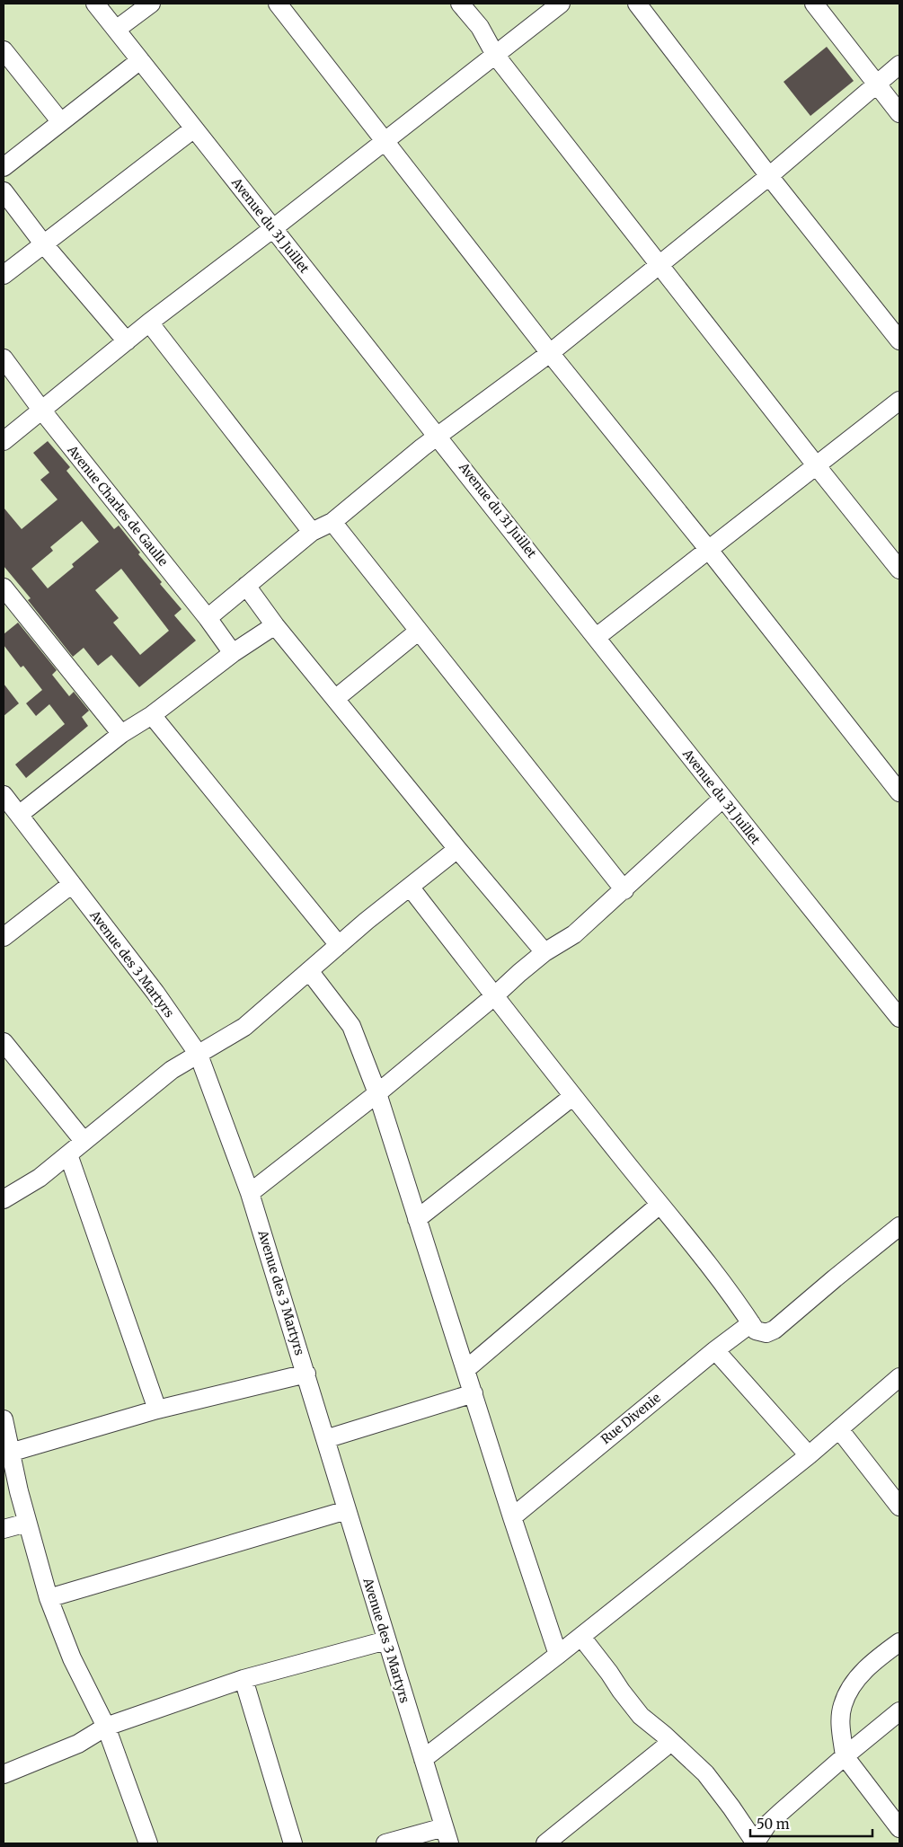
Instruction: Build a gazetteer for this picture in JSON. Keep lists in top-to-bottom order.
{
  "streets": {
    "street": [
      "Avenue du 31 Juillet",
      "Avenue Charles de Gaulle",
      "Avenue des 3 Martyrs",
      "Rue Divenie"
    ]
  },
  "scale_bar": "50 m"
}
